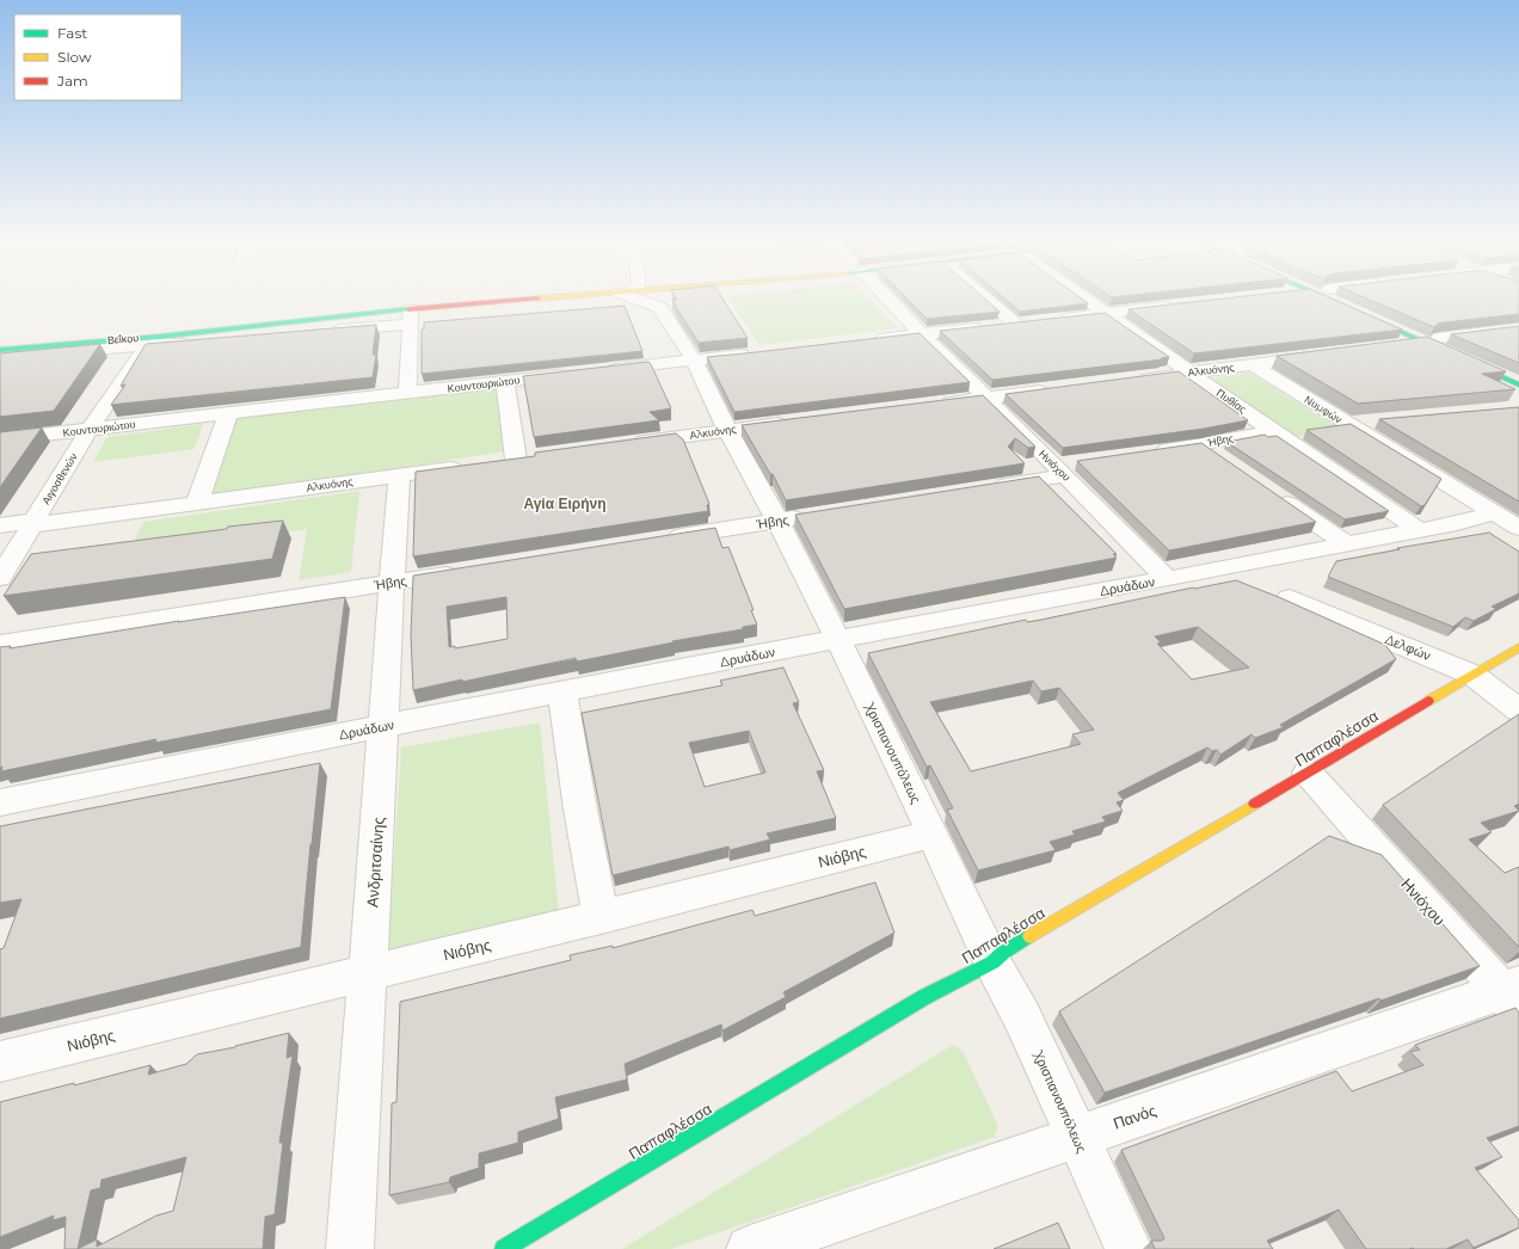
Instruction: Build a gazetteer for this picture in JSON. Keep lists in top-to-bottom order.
{
  "streets": {
    "main road": ["Βεΐκου", "Παπαφλέσσα"],
    "street": [
      "Αλκυόνης",
      "Κουντουριώτου",
      "Πυθίας",
      "Νυμφών",
      "Ήβης",
      "Ηνιόχου",
      "Αιγοσθενών",
      "Δρυάδων",
      "Δελφών",
      "Χριστιανουπόλεως",
      "Νιόβης",
      "Ανδριτσαίνης",
      "Πανός"
    ]
  },
  "crossings": [
    ["Βεΐκου", "Αιγοσθενών"],
    ["Αλκυόνης", "Πυθίας"],
    ["Αλκυόνης", "Νυμφών"],
    ["Αλκυόνης", "Αιγοσθενών"],
    ["Αλκυόνης", "Χριστιανουπόλεως"],
    ["Αλκυόνης", "Ανδριτσαίνης"],
    ["Κουντουριώτου", "Αιγοσθενών"],
    ["Πυθίας", "Ήβης"],
    ["Πυθίας", "Δρυάδων"],
    ["Νυμφών", "Δρυάδων"],
    ["Ήβης", "Χριστιανουπόλεως"],
    ["Ήβης", "Ανδριτσαίνης"],
    ["Ηνιόχου", "Δρυάδων"],
    ["Ηνιόχου", "Παπαφλέσσα"],
    ["Ηνιόχου", "Πανός"],
    ["Δρυάδων", "Χριστιανουπόλεως"],
    ["Δρυάδων", "Ανδριτσαίνης"],
    ["Δελφών", "Παπαφλέσσα"],
    ["Παπαφλέσσα", "Χριστιανουπόλεως"],
    ["Χριστιανουπόλεως", "Νιόβης"],
    ["Χριστιανουπόλεως", "Πανός"],
    ["Νιόβης", "Ανδριτσαίνης"]
  ],
  "districts": ["Αγία Ειρήνη"],
  "legend": ["Fast", "Slow", "Jam"]
}
